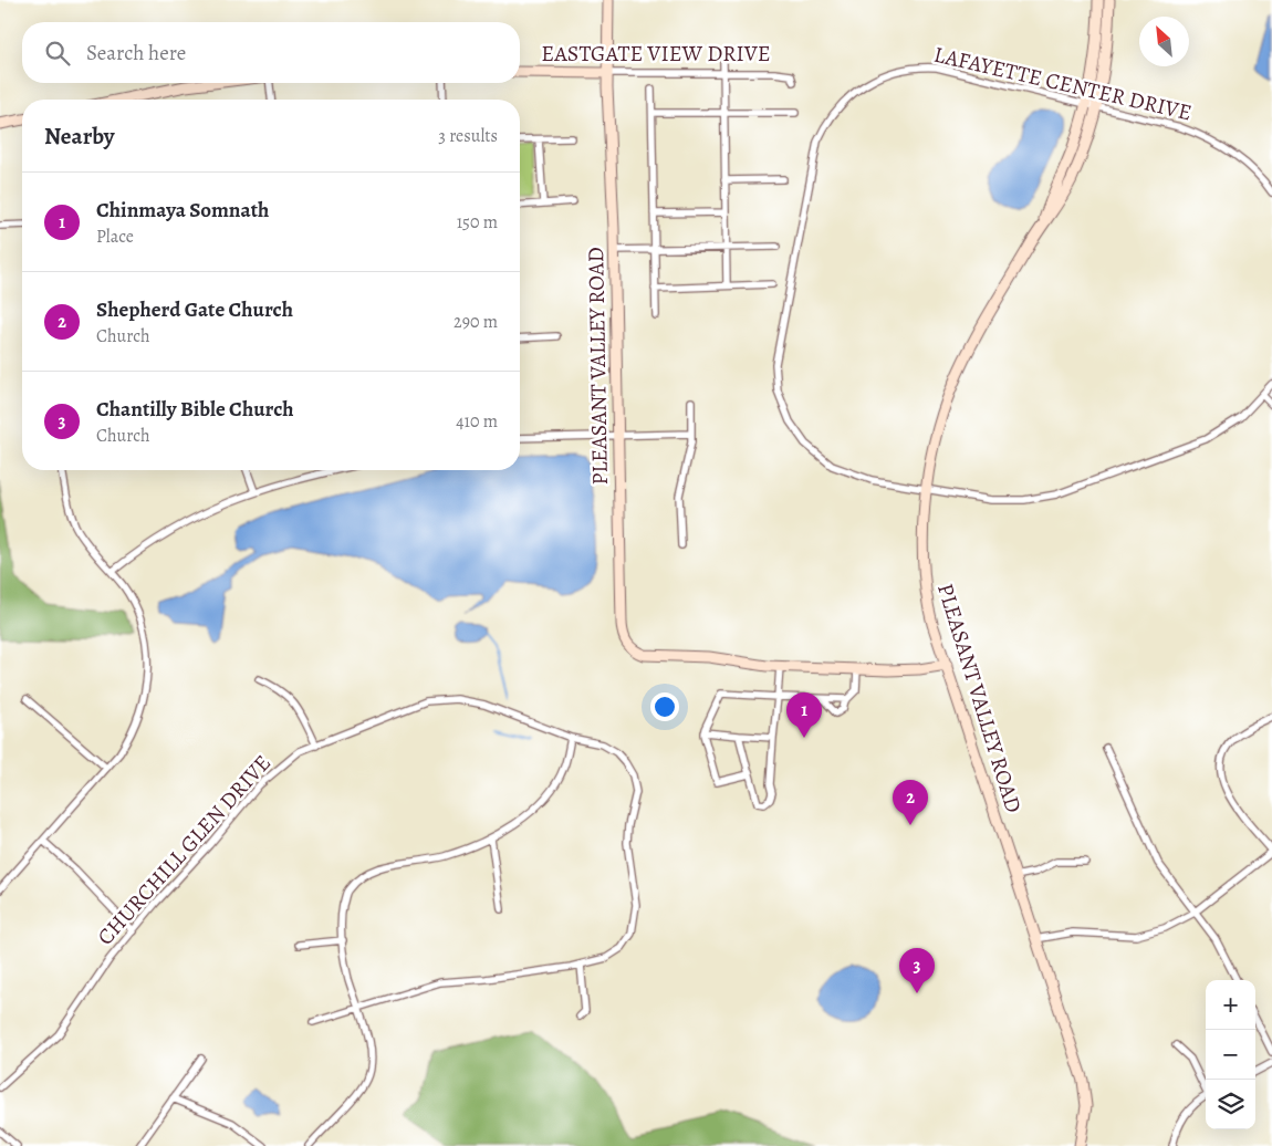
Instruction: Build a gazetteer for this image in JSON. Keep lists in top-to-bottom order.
{
  "streets": {
    "main road": ["EASTGATE VIEW DRIVE", "PLEASANT VALLEY ROAD"],
    "street": ["LAFAYETTE CENTER DRIVE", "CHURCHILL GLEN DRIVE"]
  },
  "crossings": [
    ["EASTGATE VIEW DRIVE", "PLEASANT VALLEY ROAD"],
    ["LAFAYETTE CENTER DRIVE", "PLEASANT VALLEY ROAD"]
  ],
  "north": "top left",
  "page": {
    "search": "Search here",
    "heading": ["Nearby", "3 results"],
    "list": [
      {
        "mark": "1",
        "name": "Chinmaya Somnath",
        "note": "Place",
        "value": "150 m"
      },
      {
        "mark": "2",
        "name": "Shepherd Gate Church",
        "note": "Church",
        "value": "290 m"
      },
      {
        "mark": "3",
        "name": "Chantilly Bible Church",
        "note": "Church",
        "value": "410 m"
      }
    ],
    "pins": ["1", "2", "3"],
    "map_buttons": ["+", "−"]
  }
}
